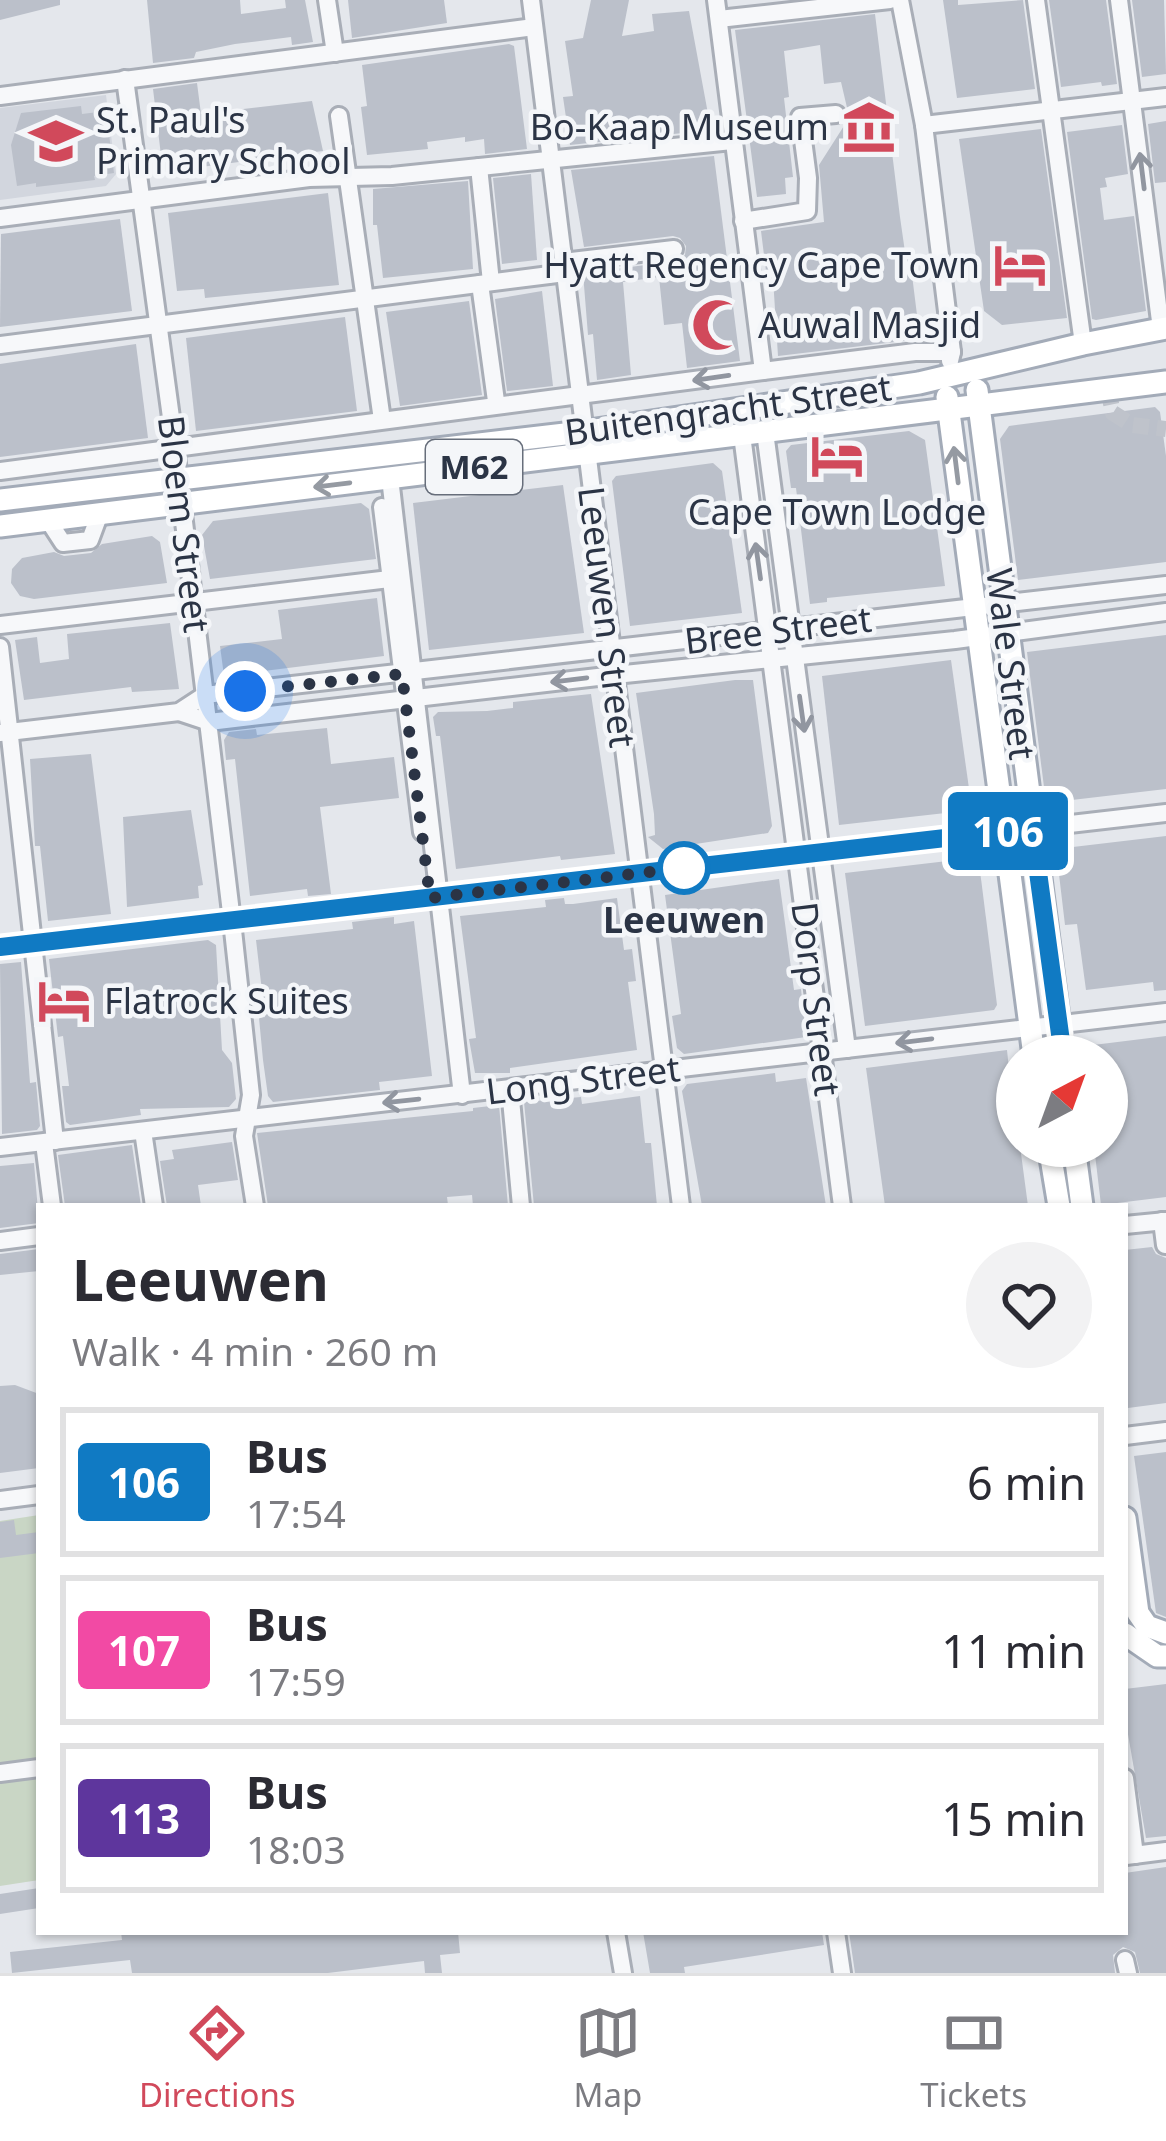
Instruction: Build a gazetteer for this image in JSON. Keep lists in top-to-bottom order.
{
  "streets": {
    "main road": ["Buitengracht Street", "M62", "Wale Street"],
    "street": [
      "Bloem Street",
      "Leeuwen Street",
      "Bree Street",
      "Dorp Street",
      "Long Street"
    ]
  },
  "crossings": [
    ["Buitengracht Street", "Bloem Street"],
    ["Buitengracht Street", "Leeuwen Street"],
    ["Buitengracht Street", "Wale Street"],
    ["Buitengracht Street", "Dorp Street"],
    ["Bloem Street", "Bree Street"],
    ["Bloem Street", "Long Street"],
    ["Leeuwen Street", "Bree Street"],
    ["Leeuwen Street", "Long Street"],
    ["Bree Street", "Wale Street"],
    ["Bree Street", "Dorp Street"],
    ["Wale Street", "Long Street"],
    ["Dorp Street", "Long Street"]
  ],
  "places": {
    "museum": ["Bo-Kaap Museum"],
    "school or university": ["St. Paul's Primary School"],
    "hotel": ["Hyatt Regency Cape Town", "Cape Town Lodge", "Flatrock Suites"],
    "mosque": ["Auwal Masjid"],
    "other": ["Leeuwen"]
  },
  "lines": ["bus line 106"],
  "north": "top right",
  "page": {
    "on_map": "106",
    "heading": ["Leeuwen", "Walk · 4 min · 260 m"],
    "list": [
      {
        "mark": "106",
        "name": "Bus",
        "note": "17:54",
        "value": "6 min"
      },
      {
        "mark": "107",
        "name": "Bus",
        "note": "17:59",
        "value": "11 min"
      },
      {
        "mark": "113",
        "name": "Bus",
        "note": "18:03",
        "value": "15 min"
      }
    ],
    "tabs": ["Directions", "Map", "Tickets"]
  }
}
